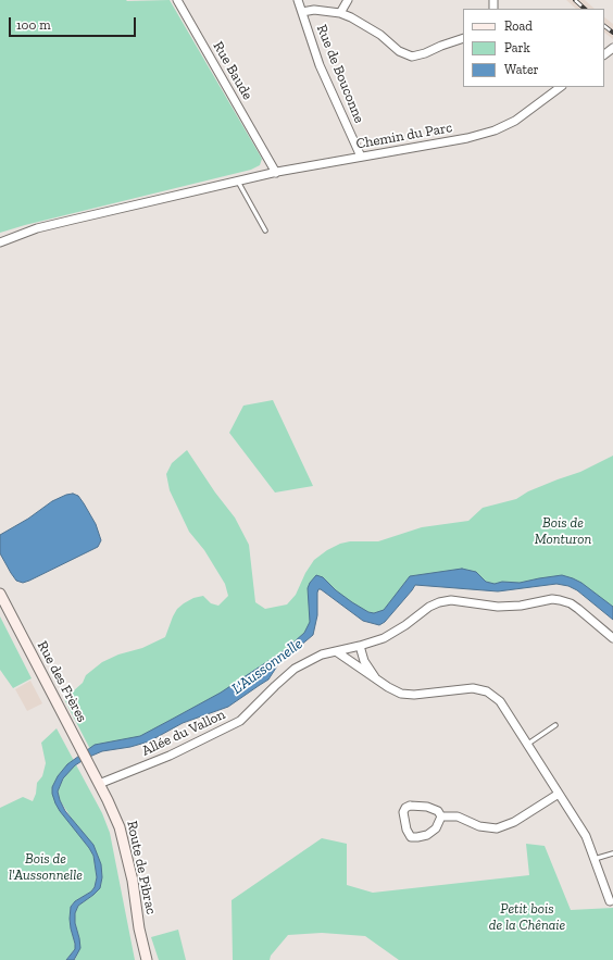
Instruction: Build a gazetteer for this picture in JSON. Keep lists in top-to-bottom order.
{
  "streets": {
    "main road": ["Rue des Frères", "Route de Pibrac"],
    "street": [
      "Rue Baude",
      "Rue de Bouconne",
      "Chemin du Parc",
      "Allée du Vallon"
    ]
  },
  "crossings": [
    ["Rue Baude", "Chemin du Parc"],
    ["Rue de Bouconne", "Chemin du Parc"],
    ["Rue des Frères", "Allée du Vallon"],
    ["Rue des Frères", "Route de Pibrac"],
    ["Allée du Vallon", "Route de Pibrac"]
  ],
  "water": ["L'Aussonnelle"],
  "parks": ["Bois de Monturon", "Bois de l'Aussonnelle", "Petit bois de la Chênaie"],
  "legend": ["Road", "Park", "Water"],
  "scale_bar": "100 m"
}
